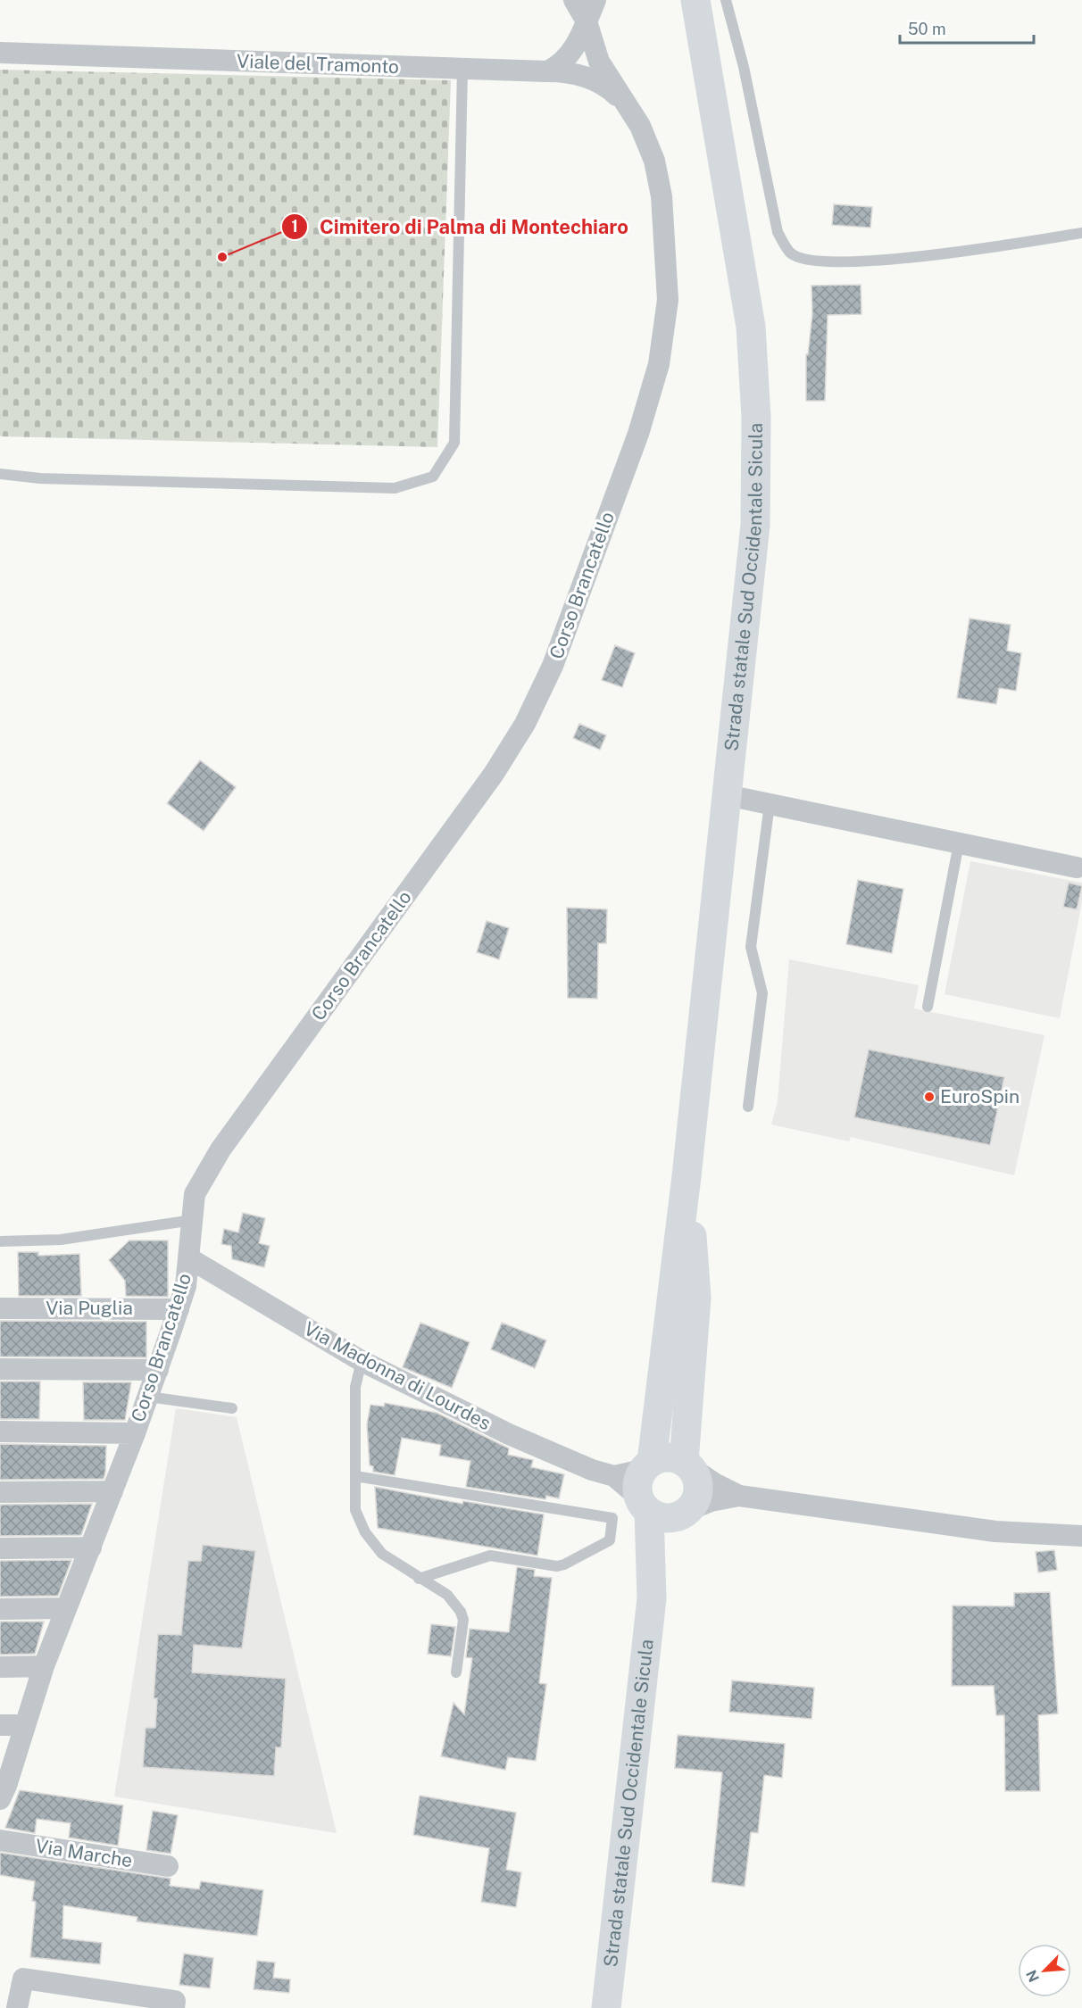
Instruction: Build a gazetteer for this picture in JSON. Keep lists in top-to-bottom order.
{
  "streets": {
    "main road": ["Strada statale Sud Occidentale Sicula"],
    "street": [
      "Viale del Tramonto",
      "Corso Brancatello",
      "Via Puglia",
      "Via Madonna di Lourdes",
      "Via Marche"
    ]
  },
  "crossings": [
    ["Viale del Tramonto", "Corso Brancatello"],
    ["Corso Brancatello", "Via Puglia"],
    ["Corso Brancatello", "Via Madonna di Lourdes"],
    ["Strada statale Sud Occidentale Sicula", "Via Madonna di Lourdes"]
  ],
  "places": ["Cimitero di Palma di Montechiaro", "EuroSpin"],
  "scale_bar": "50 m",
  "north": "bottom left"
}
